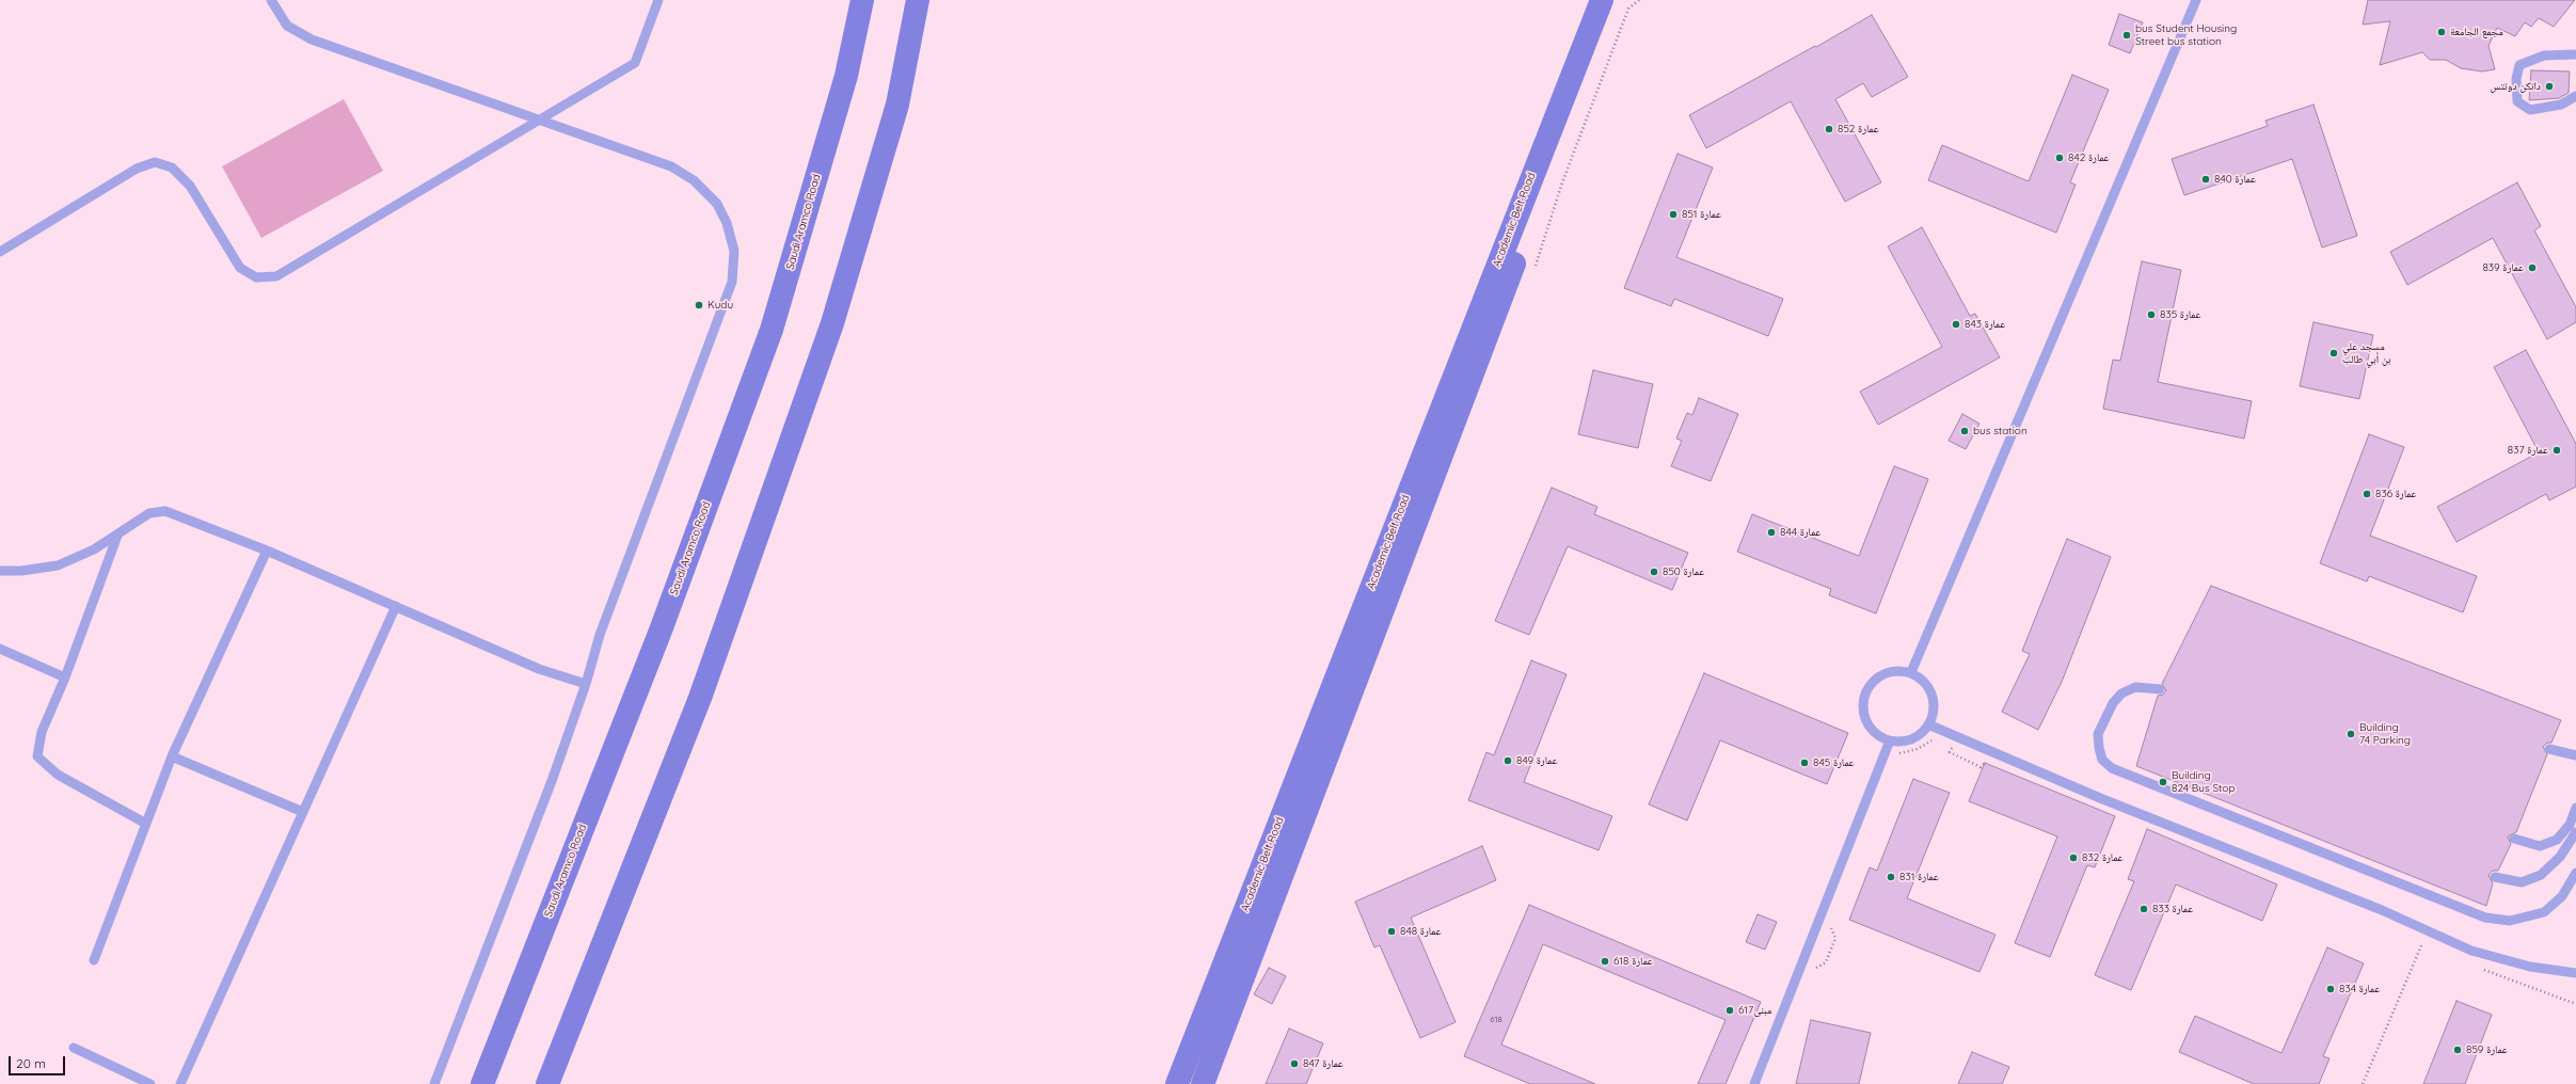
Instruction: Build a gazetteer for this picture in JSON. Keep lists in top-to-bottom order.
{
  "streets": {
    "street": ["Academic Belt Road", "Saudi Aramco Road"]
  },
  "places": [
    "مجمع الجامعة",
    "bus Student Housing Street bus station",
    "دانكن دونتس",
    "عمارة 852",
    "عمارة 842",
    "عمارة 840",
    "عمارة 851",
    "عمارة 839",
    "Kudu",
    "عمارة 835",
    "عمارة 843",
    "مسجد علي بن أبي طالب",
    "bus station",
    "عمارة 837",
    "عمارة 836",
    "عمارة 844",
    "عمارة 850",
    "Building 74 Parking",
    "عمارة 849",
    "عمارة 845",
    "Building 824 Bus Stop",
    "عمارة 832",
    "عمارة 831",
    "عمارة 833",
    "عمارة 848",
    "عمارة 618",
    "عمارة 834",
    "مبنى617",
    "عمارة 859",
    "عمارة 847"
  ],
  "house_numbers": ["618"],
  "scale_bar": "20 m"
}
